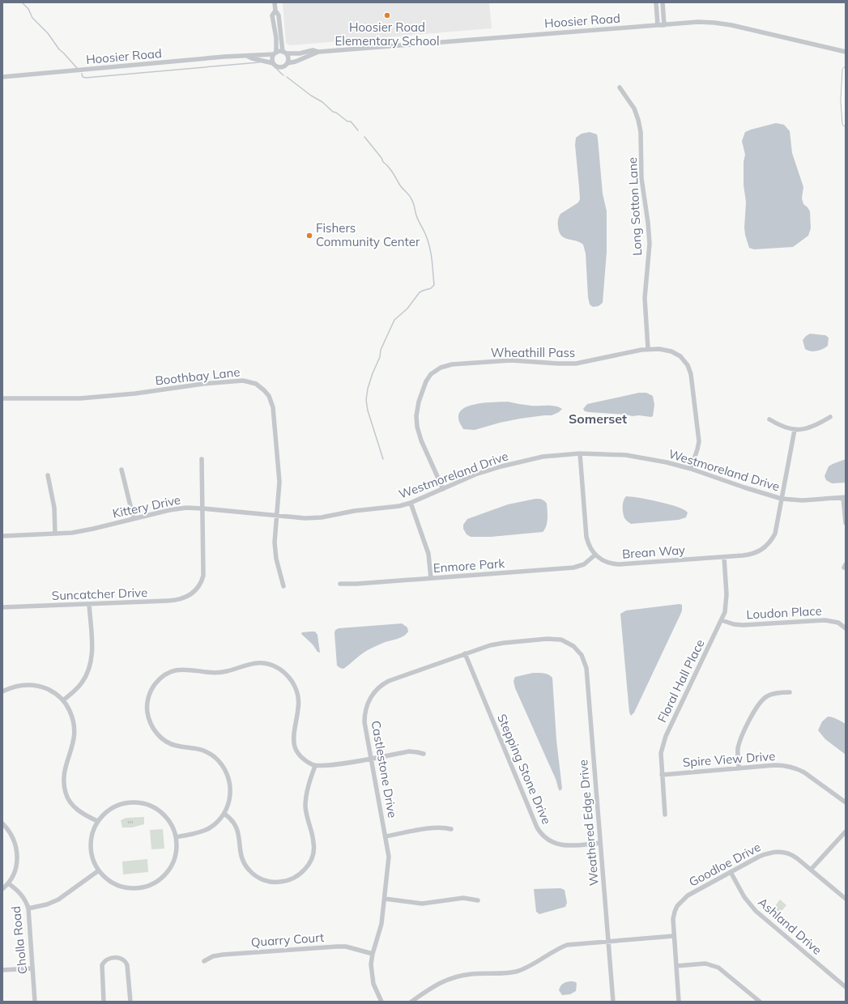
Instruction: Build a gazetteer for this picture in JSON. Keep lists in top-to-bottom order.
{
  "streets": {
    "street": [
      "Hoosier Road",
      "Long Sotton Lane",
      "Wheathill Pass",
      "Boothbay Lane",
      "Westmoreland Drive",
      "Kittery Drive",
      "Brean Way",
      "Enmore Park",
      "Suncatcher Drive",
      "Loudon Place",
      "Floral Hall Place",
      "Spire View Drive",
      "Castlestone Drive",
      "Stepping Stone Drive",
      "Weathered Edge Drive",
      "Goodloe Drive",
      "Ashland Drive",
      "Cholla Road",
      "Quarry Court"
    ]
  },
  "crossings": [
    ["Long Sotton Lane", "Wheathill Pass"],
    ["Wheathill Pass", "Westmoreland Drive"],
    ["Boothbay Lane", "Kittery Drive"],
    ["Westmoreland Drive", "Kittery Drive"],
    ["Westmoreland Drive", "Brean Way"],
    ["Kittery Drive", "Suncatcher Drive"],
    ["Brean Way", "Enmore Park"],
    ["Brean Way", "Floral Hall Place"],
    ["Loudon Place", "Floral Hall Place"],
    ["Floral Hall Place", "Spire View Drive"],
    ["Castlestone Drive", "Stepping Stone Drive"],
    ["Castlestone Drive", "Weathered Edge Drive"],
    ["Castlestone Drive", "Quarry Court"],
    ["Stepping Stone Drive", "Weathered Edge Drive"],
    ["Goodloe Drive", "Ashland Drive"]
  ],
  "districts": ["Somerset"],
  "places": ["Hoosier Road Elementary School", "Fishers Community Center"]
}
